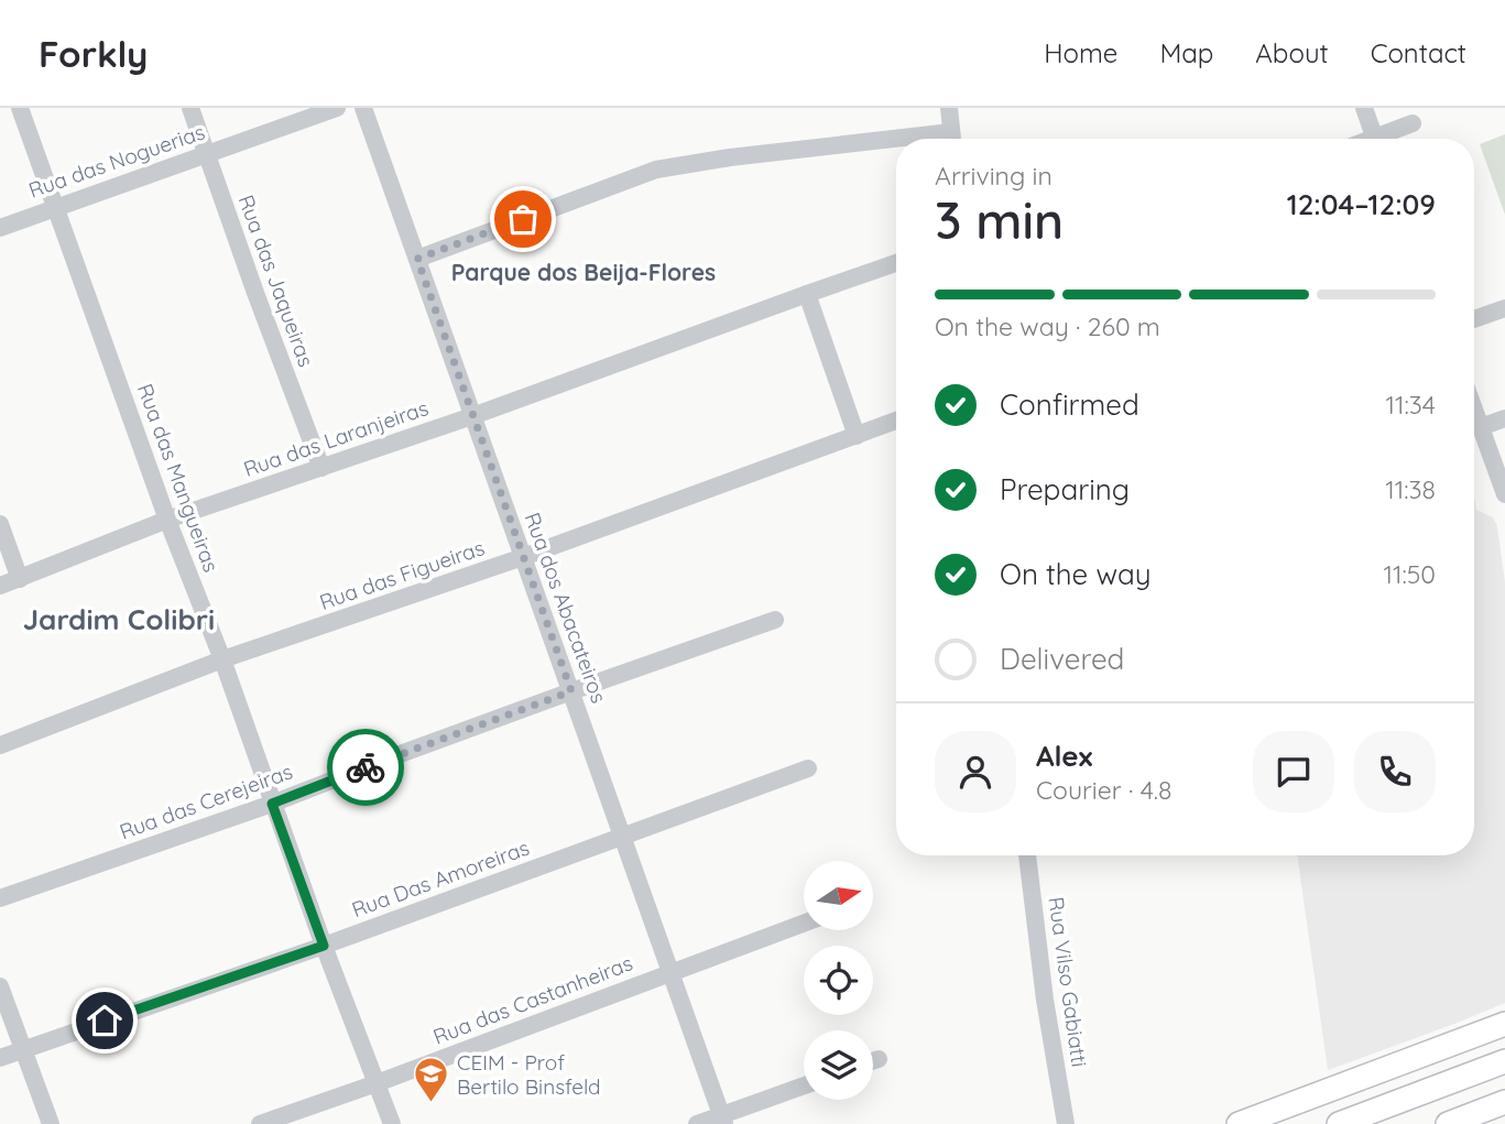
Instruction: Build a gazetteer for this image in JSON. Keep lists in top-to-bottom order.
{
  "streets": {
    "street": [
      "Rua das Noguerias",
      "Rua das Jaqueiras",
      "Rua das Laranjeiras",
      "Rua das Mangueiras",
      "Rua das Figueiras",
      "Rua dos Abacateiros",
      "Rua das Cerejeiras",
      "Rua Das Amoreiras",
      "Rua Vilso Gabiatti",
      "Rua das Castanheiras"
    ]
  },
  "crossings": [
    ["Rua das Noguerias", "Rua das Jaqueiras"],
    ["Rua das Noguerias", "Rua das Mangueiras"],
    ["Rua das Jaqueiras", "Rua das Laranjeiras"],
    ["Rua das Laranjeiras", "Rua das Mangueiras"],
    ["Rua das Laranjeiras", "Rua dos Abacateiros"],
    ["Rua das Mangueiras", "Rua das Figueiras"],
    ["Rua das Mangueiras", "Rua das Cerejeiras"],
    ["Rua das Mangueiras", "Rua Das Amoreiras"],
    ["Rua das Mangueiras", "Rua das Castanheiras"],
    ["Rua das Figueiras", "Rua dos Abacateiros"],
    ["Rua dos Abacateiros", "Rua das Cerejeiras"],
    ["Rua dos Abacateiros", "Rua Das Amoreiras"],
    ["Rua dos Abacateiros", "Rua das Castanheiras"]
  ],
  "districts": ["Parque dos Beija-Flores", "Jardim Colibri"],
  "places": {
    "school or university": ["CEIM - Prof Bertilo Binsfeld"]
  },
  "north": "right",
  "page": {
    "header": "Forkly",
    "nav": [
      "Home",
      "Map",
      "About",
      "Contact"
    ],
    "heading": ["3 min", "Arriving in", "12:04–12:09"],
    "panel": ["Alex", "Courier · 4.8"],
    "bar": "On the way · 260 m",
    "list": [
      ["Confirmed", "11:34"],
      ["Preparing", "11:38"],
      ["On the way", "11:50"],
      "Delivered"
    ]
  }
}
